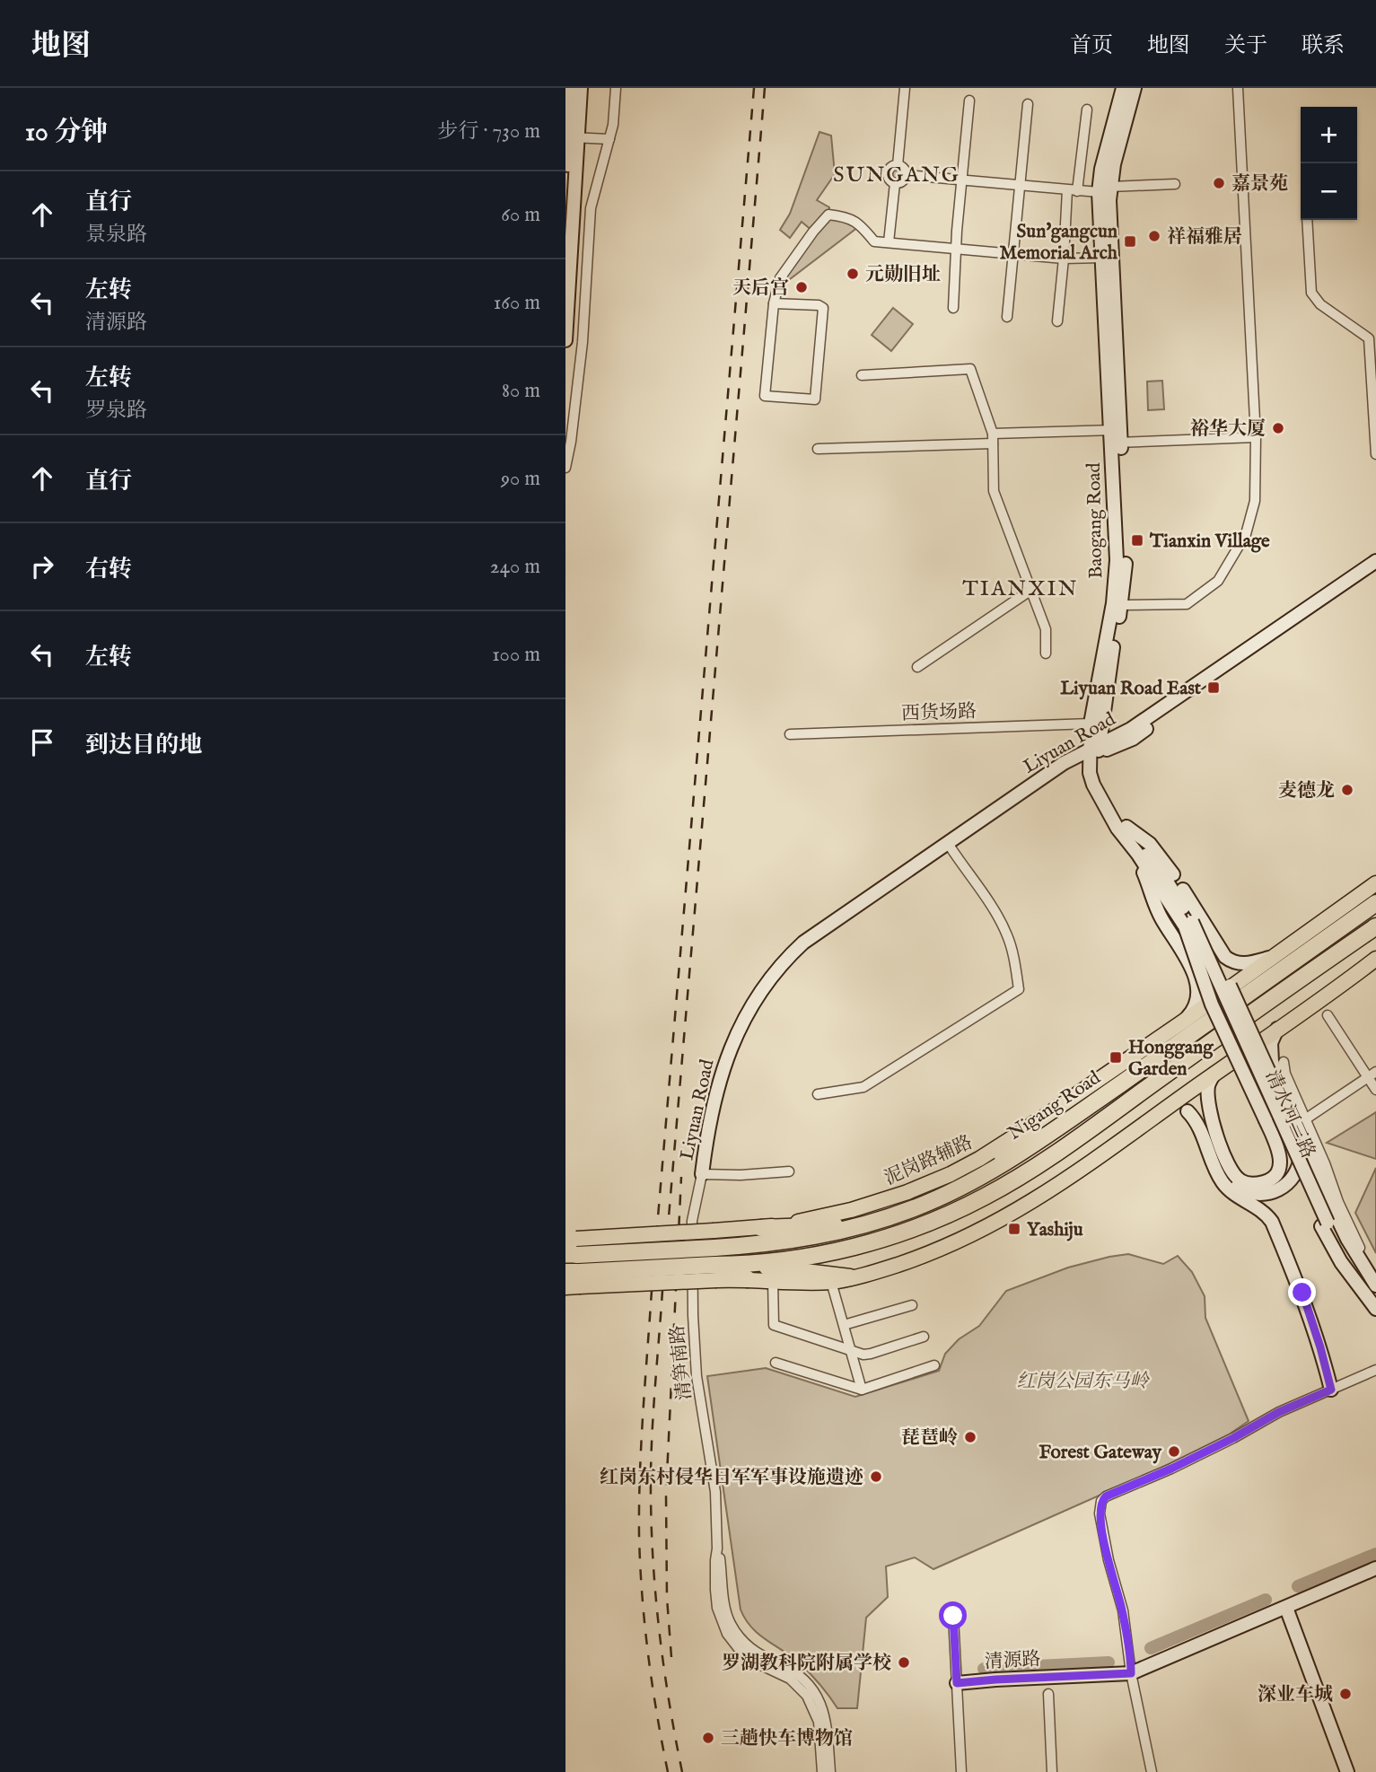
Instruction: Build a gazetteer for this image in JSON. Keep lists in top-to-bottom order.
{
  "streets": {
    "highway": ["Nigang Road"],
    "main road": [
      "Baogang Road",
      "Liyuan Road",
      "清水河三路",
      "泥岗路辅路",
      "清源路"
    ],
    "street": ["西货场路", "清笋南路"]
  },
  "crossings": [
    ["Baogang Road", "西货场路"],
    ["Baogang Road", "Liyuan Road"],
    ["Baogang Road", "清水河三路"],
    ["Liyuan Road", "清笋南路"],
    ["Nigang Road", "泥岗路辅路"]
  ],
  "districts": ["SUNGANG", "TIANXIN"],
  "parks": ["红岗公园东马岭"],
  "places": {
    "other": [
      "嘉景苑",
      "祥福雅居",
      "元勋旧址",
      "天后宫",
      "裕华大厦",
      "麦德龙",
      "琵琶岭",
      "Forest Gateway",
      "红岗东村侵华日军军事设施遗迹",
      "罗湖教科院附属学校",
      "深业车城",
      "三趟快车博物馆"
    ],
    "transit": [
      "Sun'gangcun Memorial Arch",
      "Tianxin Village",
      "Liyuan Road East",
      "Honggang Garden",
      "Yashiju"
    ]
  },
  "page": {
    "header": "地图",
    "nav": [
      "首页",
      "地图",
      "关于",
      "联系"
    ],
    "heading": ["10 分钟", "步行 · 730 m"],
    "map_buttons": ["+", "−"],
    "list": [
      ["直行", "景泉路", "60 m"],
      ["左转", "清源路", "160 m"],
      ["左转", "罗泉路", "80 m"],
      ["直行", "90 m"],
      ["右转", "240 m"],
      ["左转", "100 m"],
      "到达目的地"
    ]
  }
}
